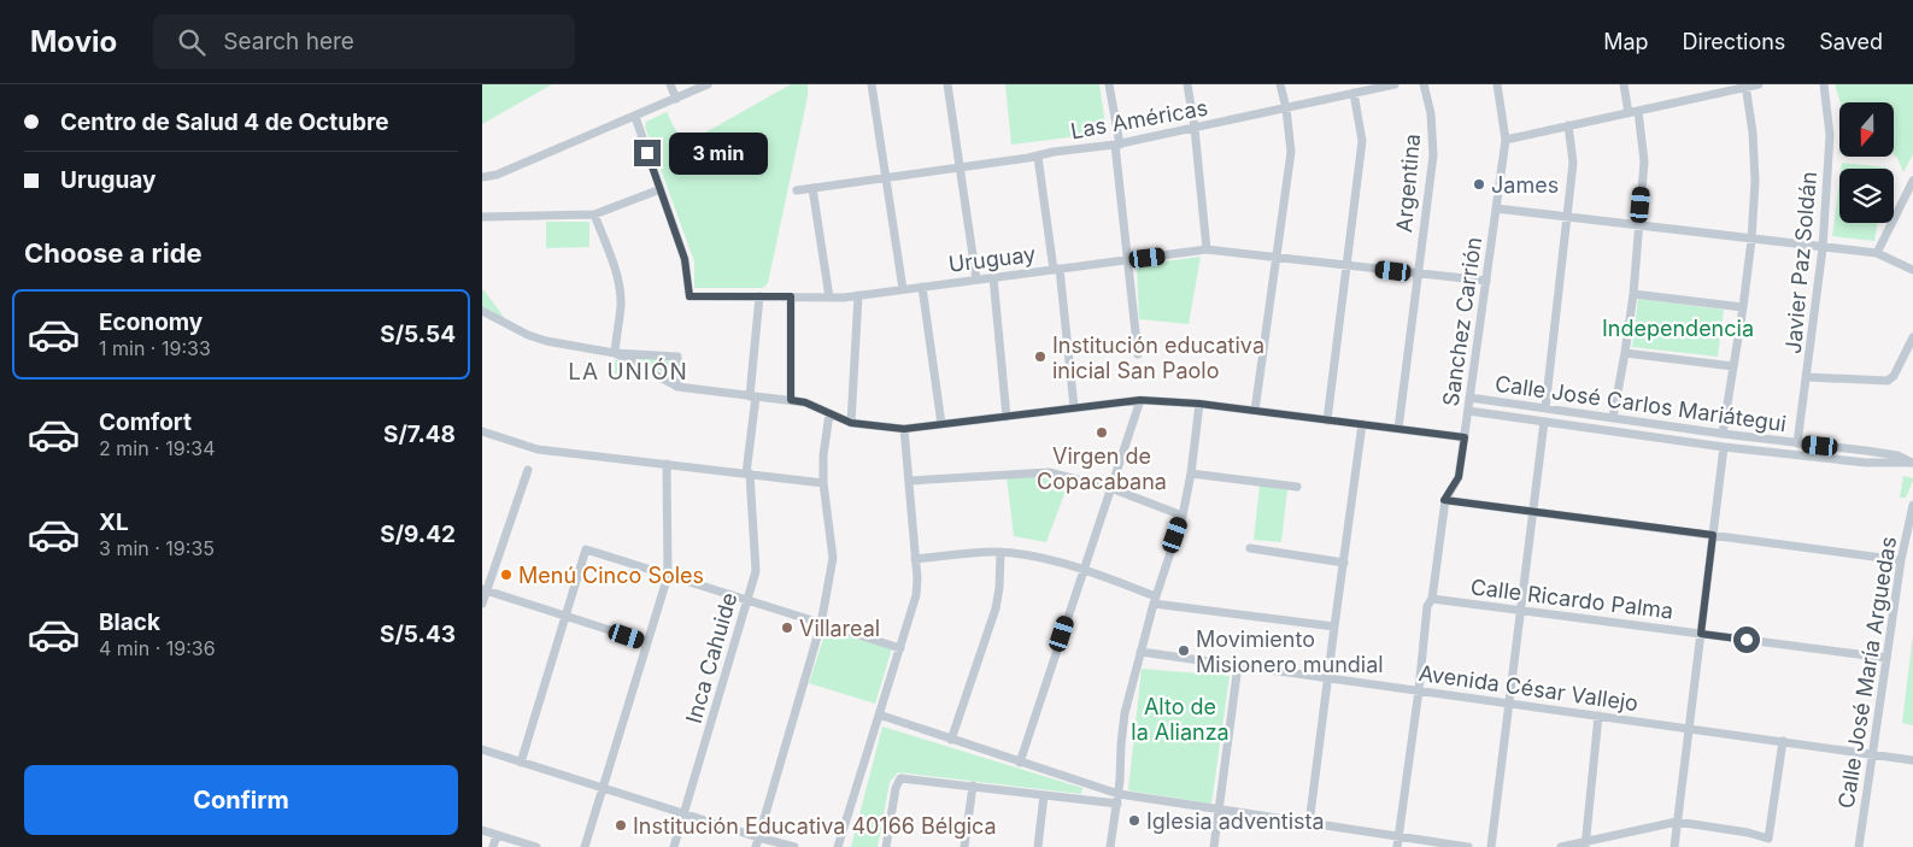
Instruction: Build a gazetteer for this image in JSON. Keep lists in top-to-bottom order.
{
  "streets": {
    "street": [
      "Las Américas",
      "Argentina",
      "Uruguay",
      "Javier Paz Soldán",
      "Sanchez Carrión",
      "Calle José Carlos Mariátegui",
      "Calle Ricardo Palma",
      "Inca Cahuide",
      "Calle José María Arguedas",
      "Avenida César Vallejo"
    ]
  },
  "crossings": [
    ["Argentina", "Uruguay"],
    ["Uruguay", "Sanchez Carrión"],
    ["Uruguay", "Inca Cahuide"],
    ["Javier Paz Soldán", "Calle José Carlos Mariátegui"],
    ["Sanchez Carrión", "Calle José Carlos Mariátegui"],
    ["Sanchez Carrión", "Calle Ricardo Palma"],
    ["Sanchez Carrión", "Avenida César Vallejo"],
    ["Calle Ricardo Palma", "Calle José María Arguedas"],
    ["Calle José María Arguedas", "Avenida César Vallejo"]
  ],
  "districts": ["LA UNIÓN"],
  "parks": ["Independencia", "Alto de la Alianza"],
  "places": [
    "James",
    "Institución educativa inicial San Paolo",
    "Virgen de Copacabana",
    "Menú Cinco Soles",
    "Villareal",
    "Movimiento Misionero mundial",
    "Iglesia adventista",
    "Institución Educativa 40166 Bélgica"
  ],
  "north": "bottom",
  "page": {
    "header": "Movio",
    "search": "Search here",
    "nav": ["Map", "Directions", "Saved"],
    "banner": ["Centro de Salud 4 de Octubre", "Uruguay"],
    "bubble": "3 min",
    "heading": "Choose a ride",
    "list": [
      {
        "name": "Economy",
        "note": "1 min · 19:33",
        "value": "S/5.54"
      },
      {
        "name": "Comfort",
        "note": "2 min · 19:34",
        "value": "S/7.48"
      },
      {
        "name": "XL",
        "note": "3 min · 19:35",
        "value": "S/9.42"
      },
      {
        "name": "Black",
        "note": "4 min · 19:36",
        "value": "S/5.43"
      }
    ],
    "buttons": "Confirm"
  }
}
